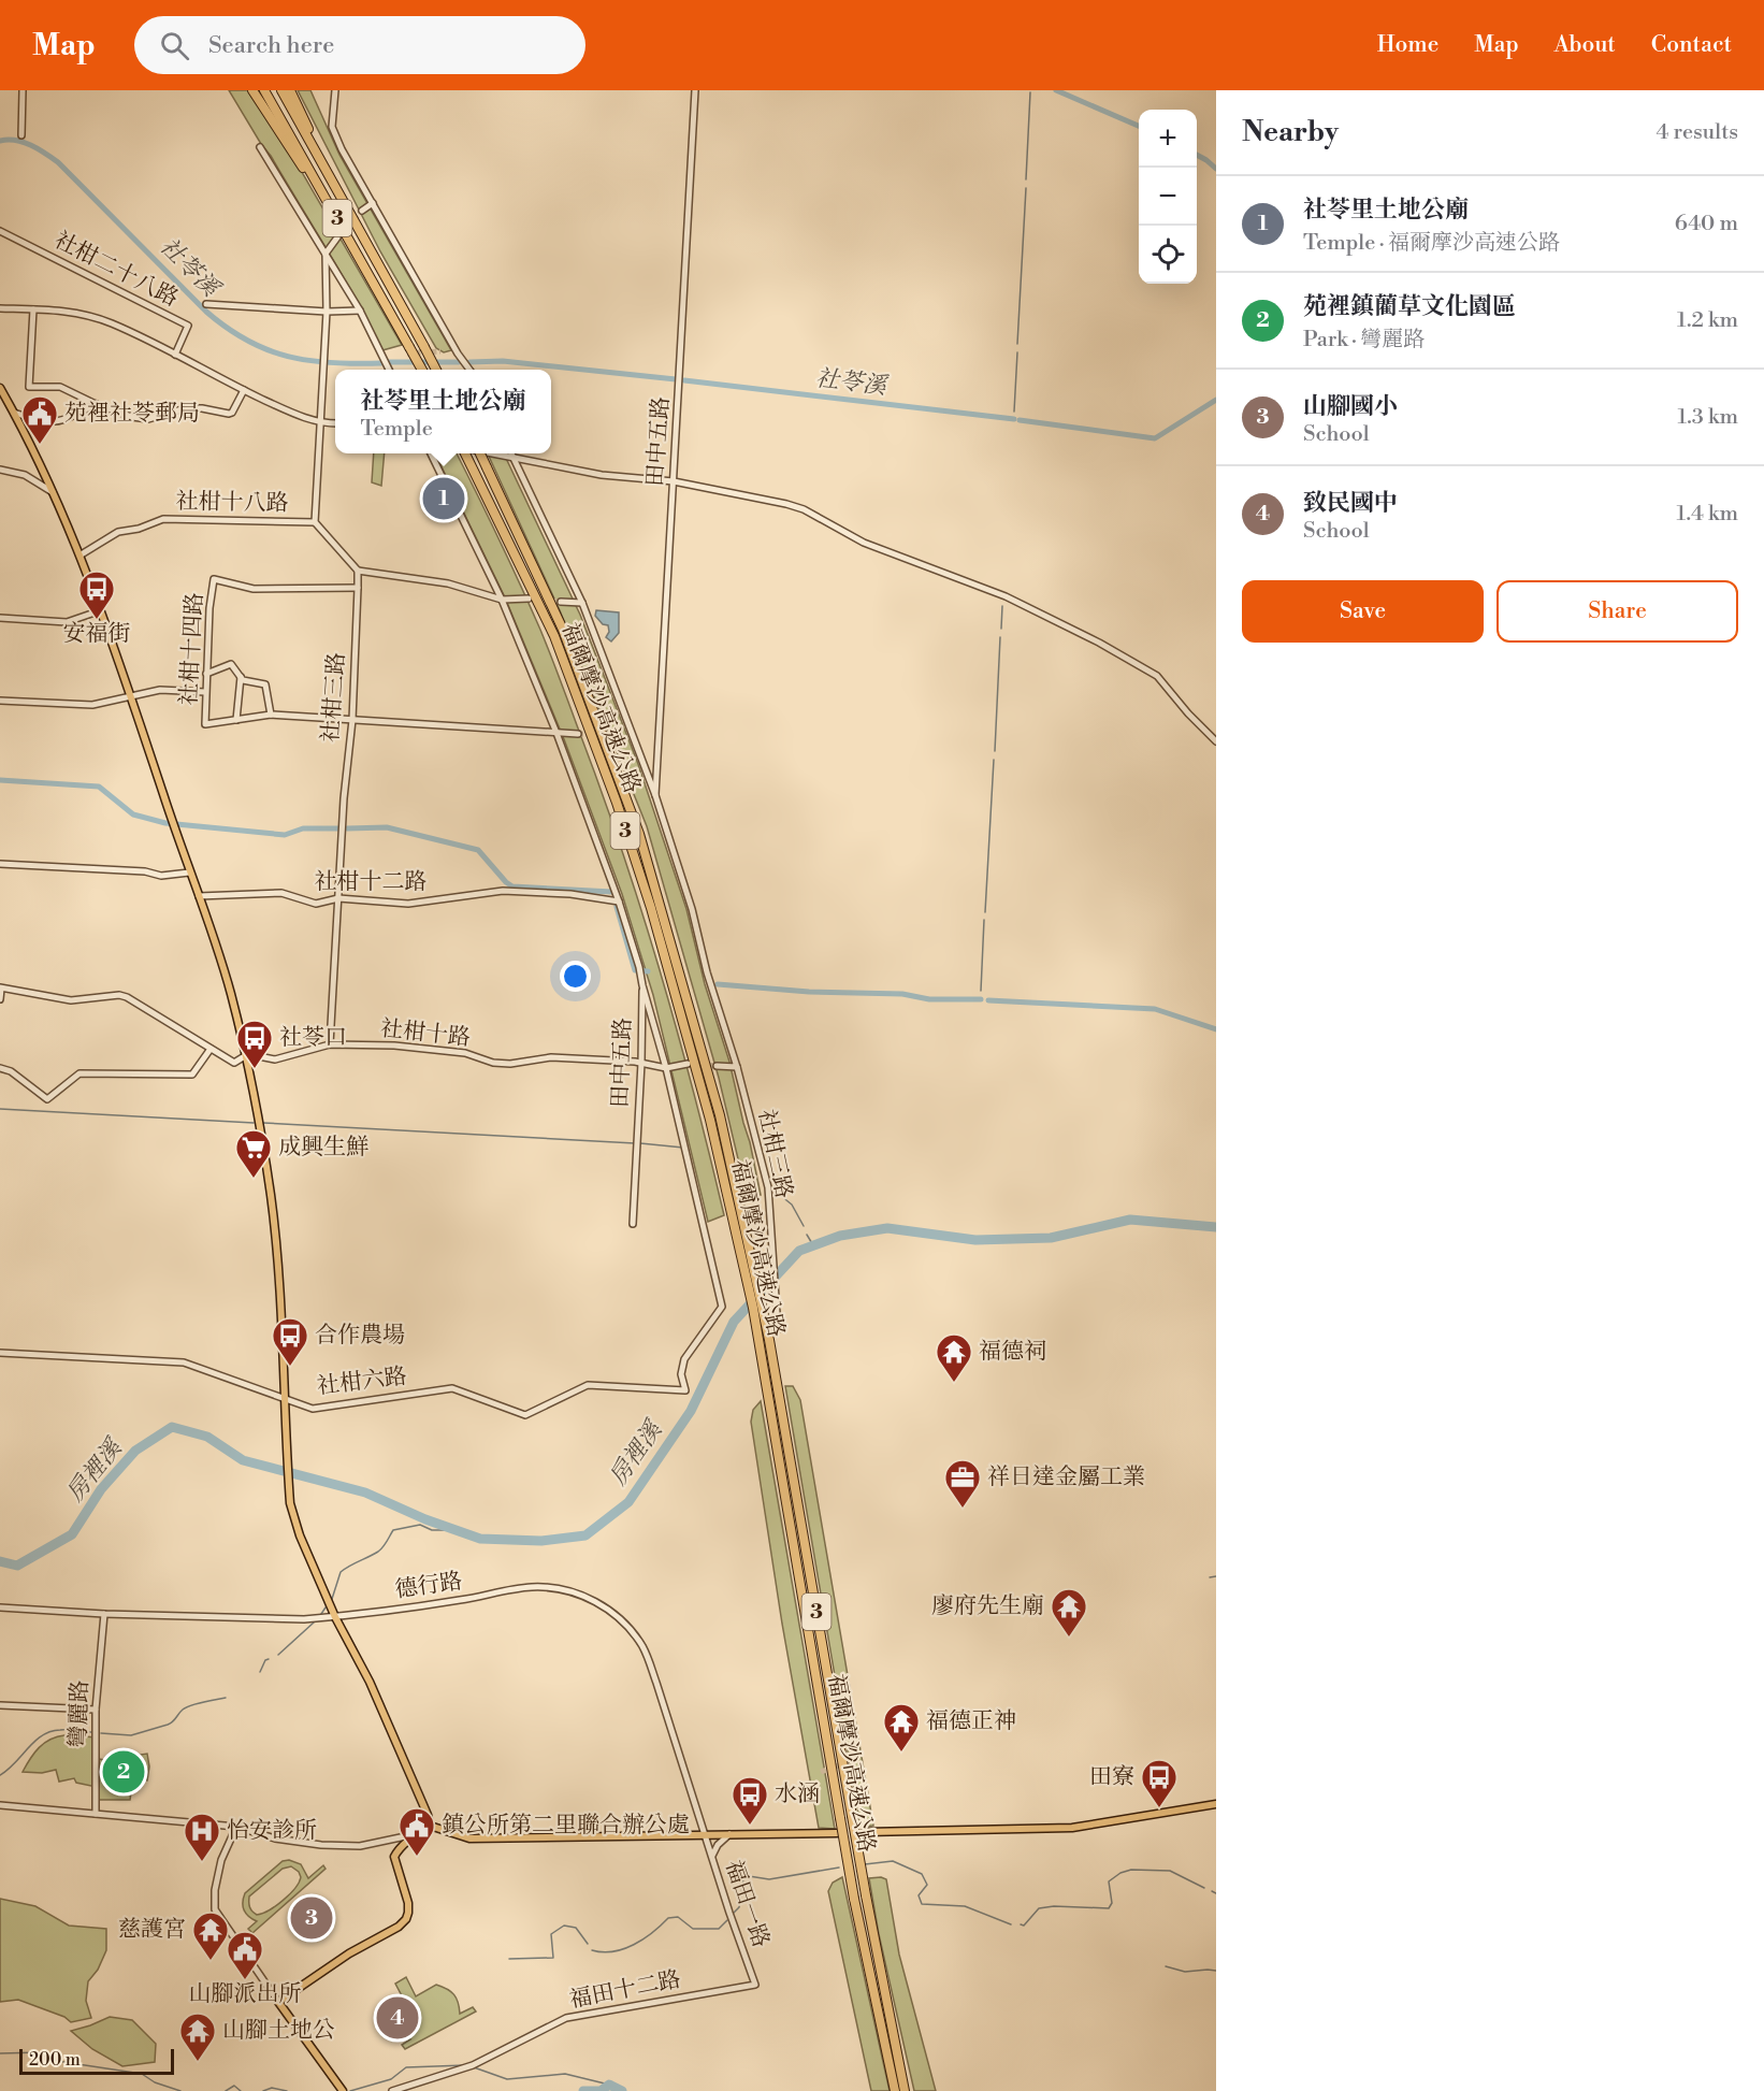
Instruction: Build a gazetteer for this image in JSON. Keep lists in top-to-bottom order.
{
  "streets": {
    "highway": ["3", "福爾摩沙高速公路"],
    "street": [
      "社柑二十八路",
      "田中五路",
      "社柑十八路",
      "社柑十四路",
      "社柑三路",
      "社柑十二路",
      "社柑十路",
      "社柑六路",
      "德行路",
      "彎麗路",
      "福田一路",
      "福田十二路"
    ]
  },
  "crossings": [
    ["田中五路", "社柑三路"],
    ["田中五路", "社柑十路"],
    ["社柑十四路", "社柑三路"],
    ["社柑三路", "社柑十二路"],
    ["社柑三路", "社柑十路"],
    ["社柑十路", "社柑六路"],
    ["德行路", "彎麗路"],
    ["德行路", "福田一路"],
    ["福田一路", "福田十二路"]
  ],
  "water": ["社苓溪", "房裡溪"],
  "places": {
    "public building": ["苑裡社苓郵局", "鎮公所第二里聯合辦公處", "山腳派出所"],
    "bus stop": [
      "安福街",
      "社苓口",
      "合作農場",
      "田寮",
      "水涵"
    ],
    "supermarket": ["成興生鮮"],
    "temple": [
      "福德祠",
      "廖府先生廟",
      "福德正神",
      "慈護宮",
      "山腳土地公"
    ],
    "office": ["祥日達金屬工業"],
    "hospital": ["怡安診所"]
  },
  "scale_bar": "200 m",
  "page": {
    "header": "Map",
    "search": "Search here",
    "nav": [
      "Home",
      "Map",
      "About",
      "Contact"
    ],
    "heading": ["Nearby", "4 results"],
    "map_buttons": ["+", "−"],
    "list": [
      {
        "mark": "1",
        "name": "社苓里土地公廟",
        "note": "Temple · 福爾摩沙高速公路",
        "value": "640 m"
      },
      {
        "mark": "2",
        "name": "苑裡鎮藺草文化園區",
        "note": "Park · 彎麗路",
        "value": "1.2 km"
      },
      {
        "mark": "3",
        "name": "山腳國小",
        "note": "School",
        "value": "1.3 km"
      },
      {
        "mark": "4",
        "name": "致民國中",
        "note": "School",
        "value": "1.4 km"
      }
    ],
    "popup": ["社苓里土地公廟", "Temple"],
    "pins": [
      "1",
      "2",
      "3",
      "4"
    ],
    "buttons": ["Save", "Share"],
    "scale": "200 m"
  }
}
